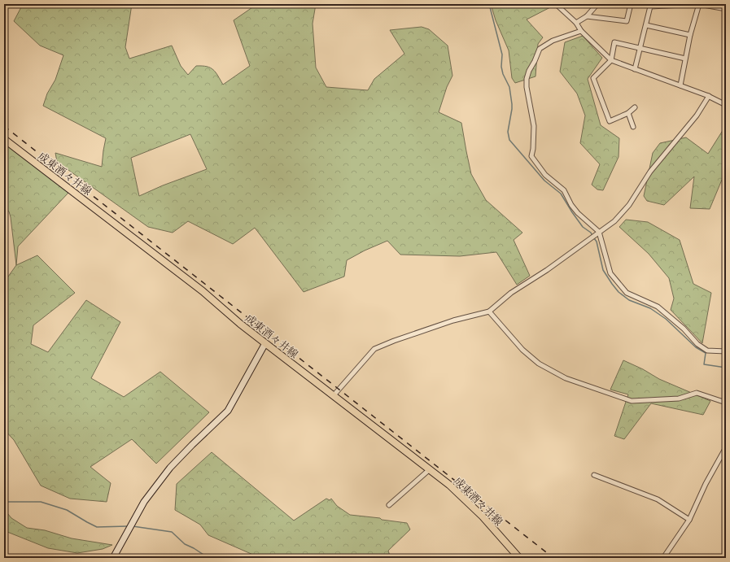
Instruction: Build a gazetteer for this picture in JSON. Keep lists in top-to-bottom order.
{
  "streets": {
    "main road": ["成東酒々井線"]
  }
}
